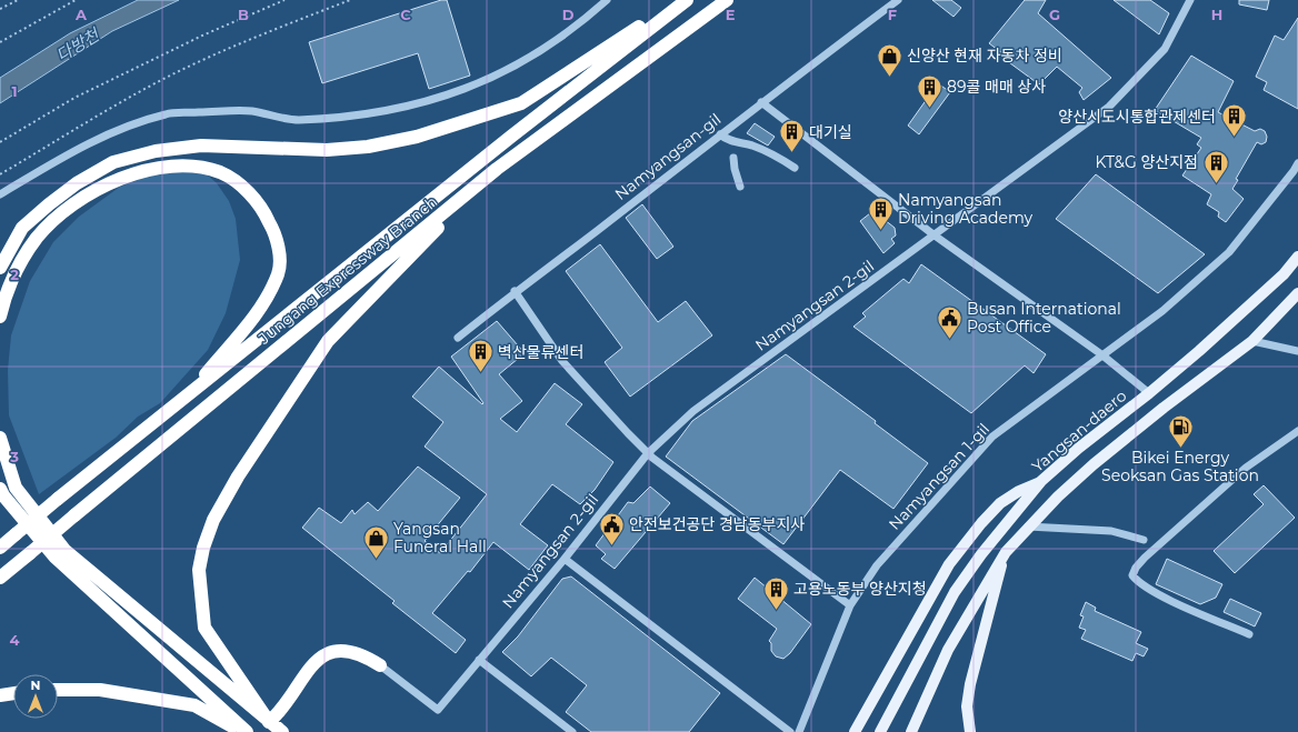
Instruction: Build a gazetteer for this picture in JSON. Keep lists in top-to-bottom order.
{
  "streets": {
    "highway": ["Jungang Expressway Branch"],
    "main road": ["Yangsan-daero"],
    "street": ["Namyangsan-gil", "Namyangsan 2-gil", "Namyangsan 1-gil"]
  },
  "water": ["다방천"],
  "places": {
    "shop": ["신양산 현재 자동차 정비", "Yangsan Funeral Hall"],
    "building": [
      "89콜 매매 상사",
      "양산시도시통합관제센터",
      "대기실",
      "KT&G 양산지점",
      "Namyangsan Driving Academy",
      "벽산물류센터",
      "고용노동부 양산지청"
    ],
    "public building": ["Busan International Post Office", "안전보건공단 경남동부지사"],
    "fuel station": ["Bikei Energy Seoksan Gas Station"]
  },
  "north": "top",
  "grid": {
    "columns": [
      "A",
      "B",
      "C",
      "D",
      "E",
      "F",
      "G",
      "H"
    ],
    "rows": [
      "1",
      "2",
      "3",
      "4"
    ]
  }
}
